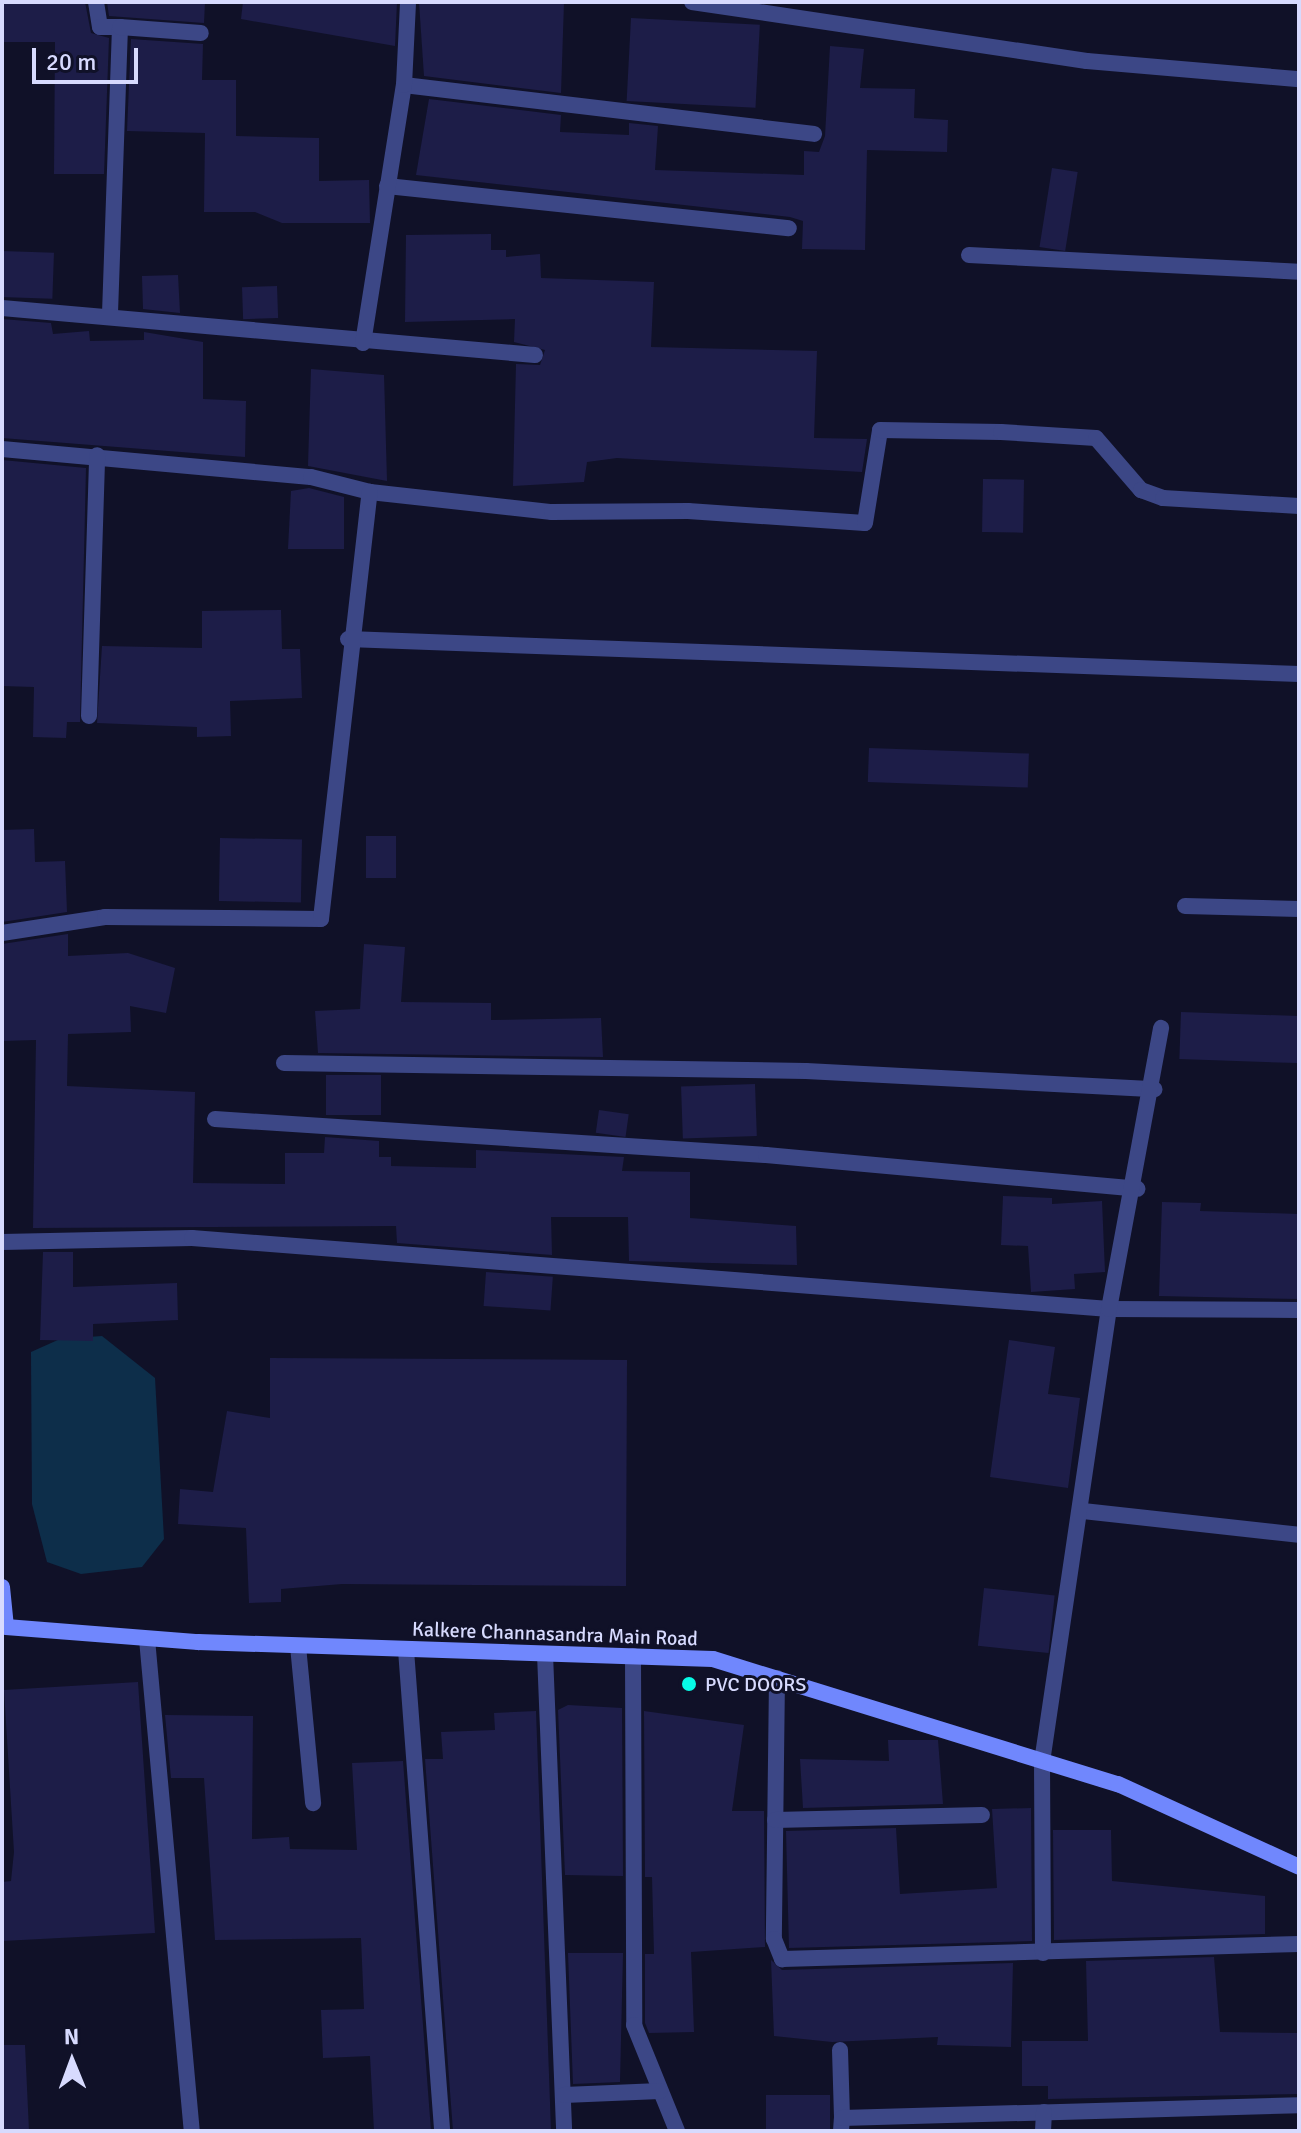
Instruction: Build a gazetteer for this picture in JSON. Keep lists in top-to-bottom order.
{
  "streets": {
    "main road": ["Kalkere Channasandra Main Road"]
  },
  "places": ["PVC DOORS"],
  "scale_bar": "20 m",
  "north": "top"
}
